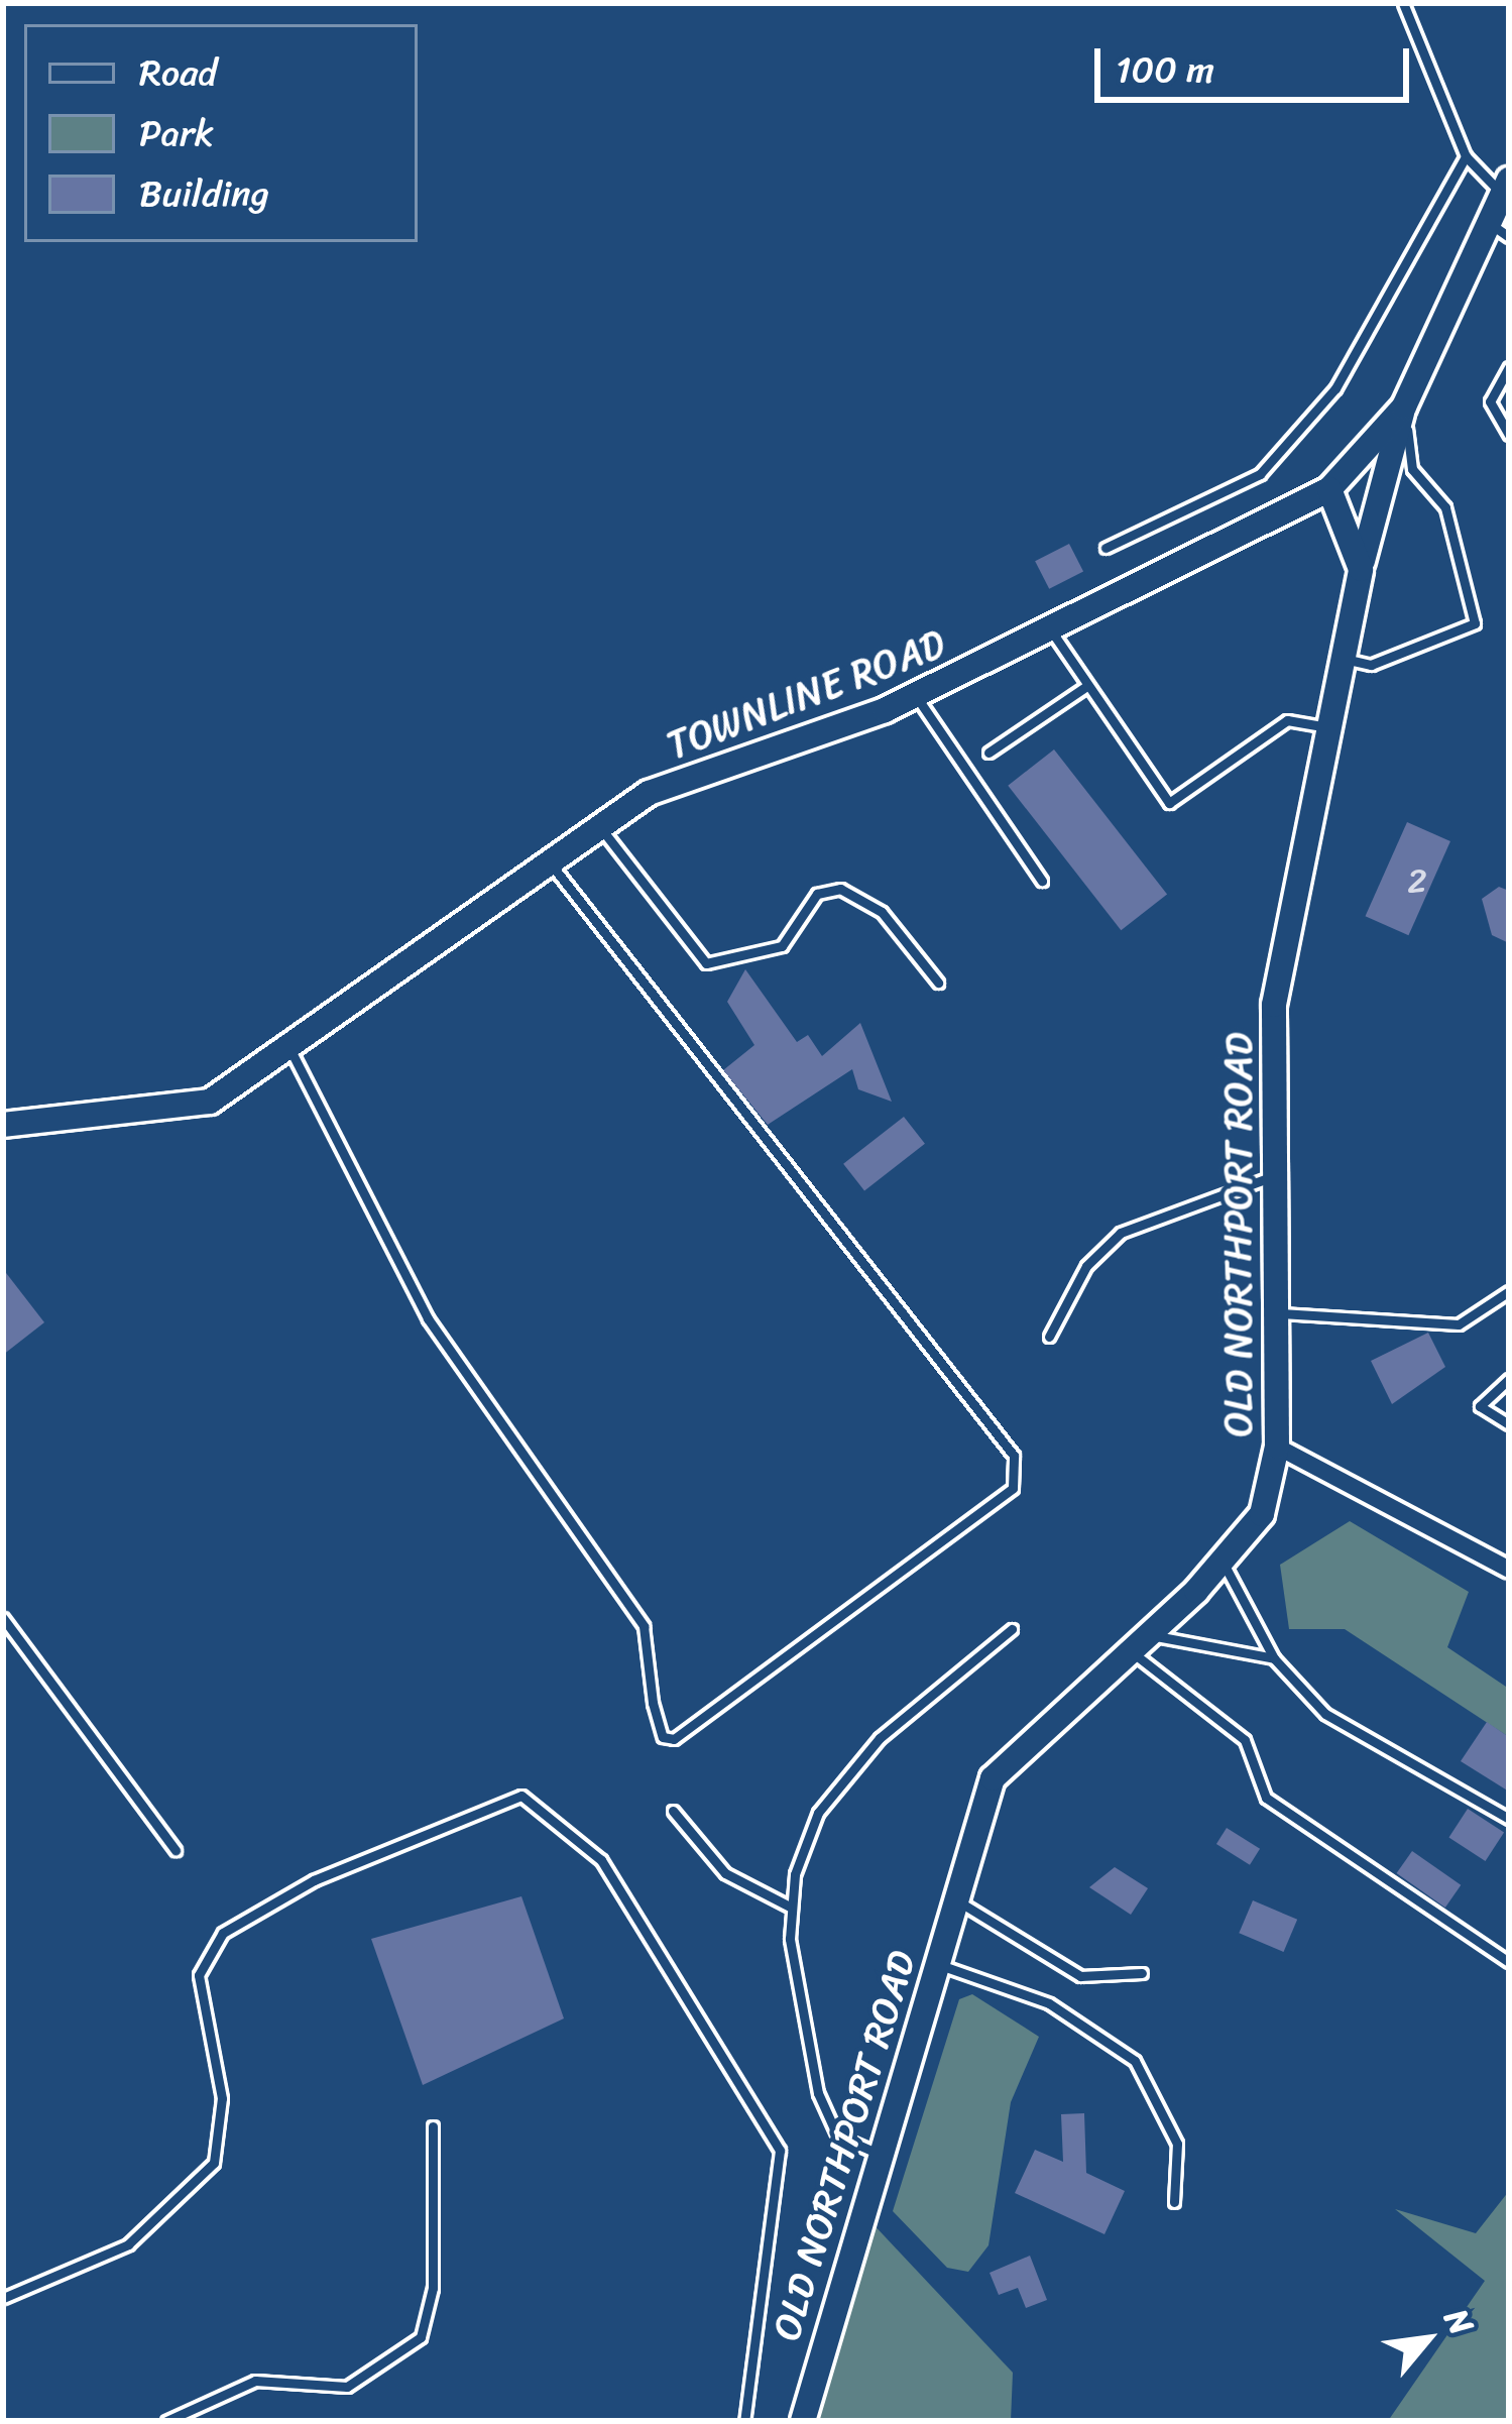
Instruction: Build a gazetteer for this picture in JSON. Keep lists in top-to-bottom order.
{
  "streets": {
    "main road": ["TOWNLINE ROAD", "OLD NORTHPORT ROAD"]
  },
  "crossings": [
    ["TOWNLINE ROAD", "OLD NORTHPORT ROAD"]
  ],
  "house_numbers": ["2"],
  "legend": ["Road", "Park", "Building"],
  "scale_bar": "100 m",
  "north": "top right"
}
